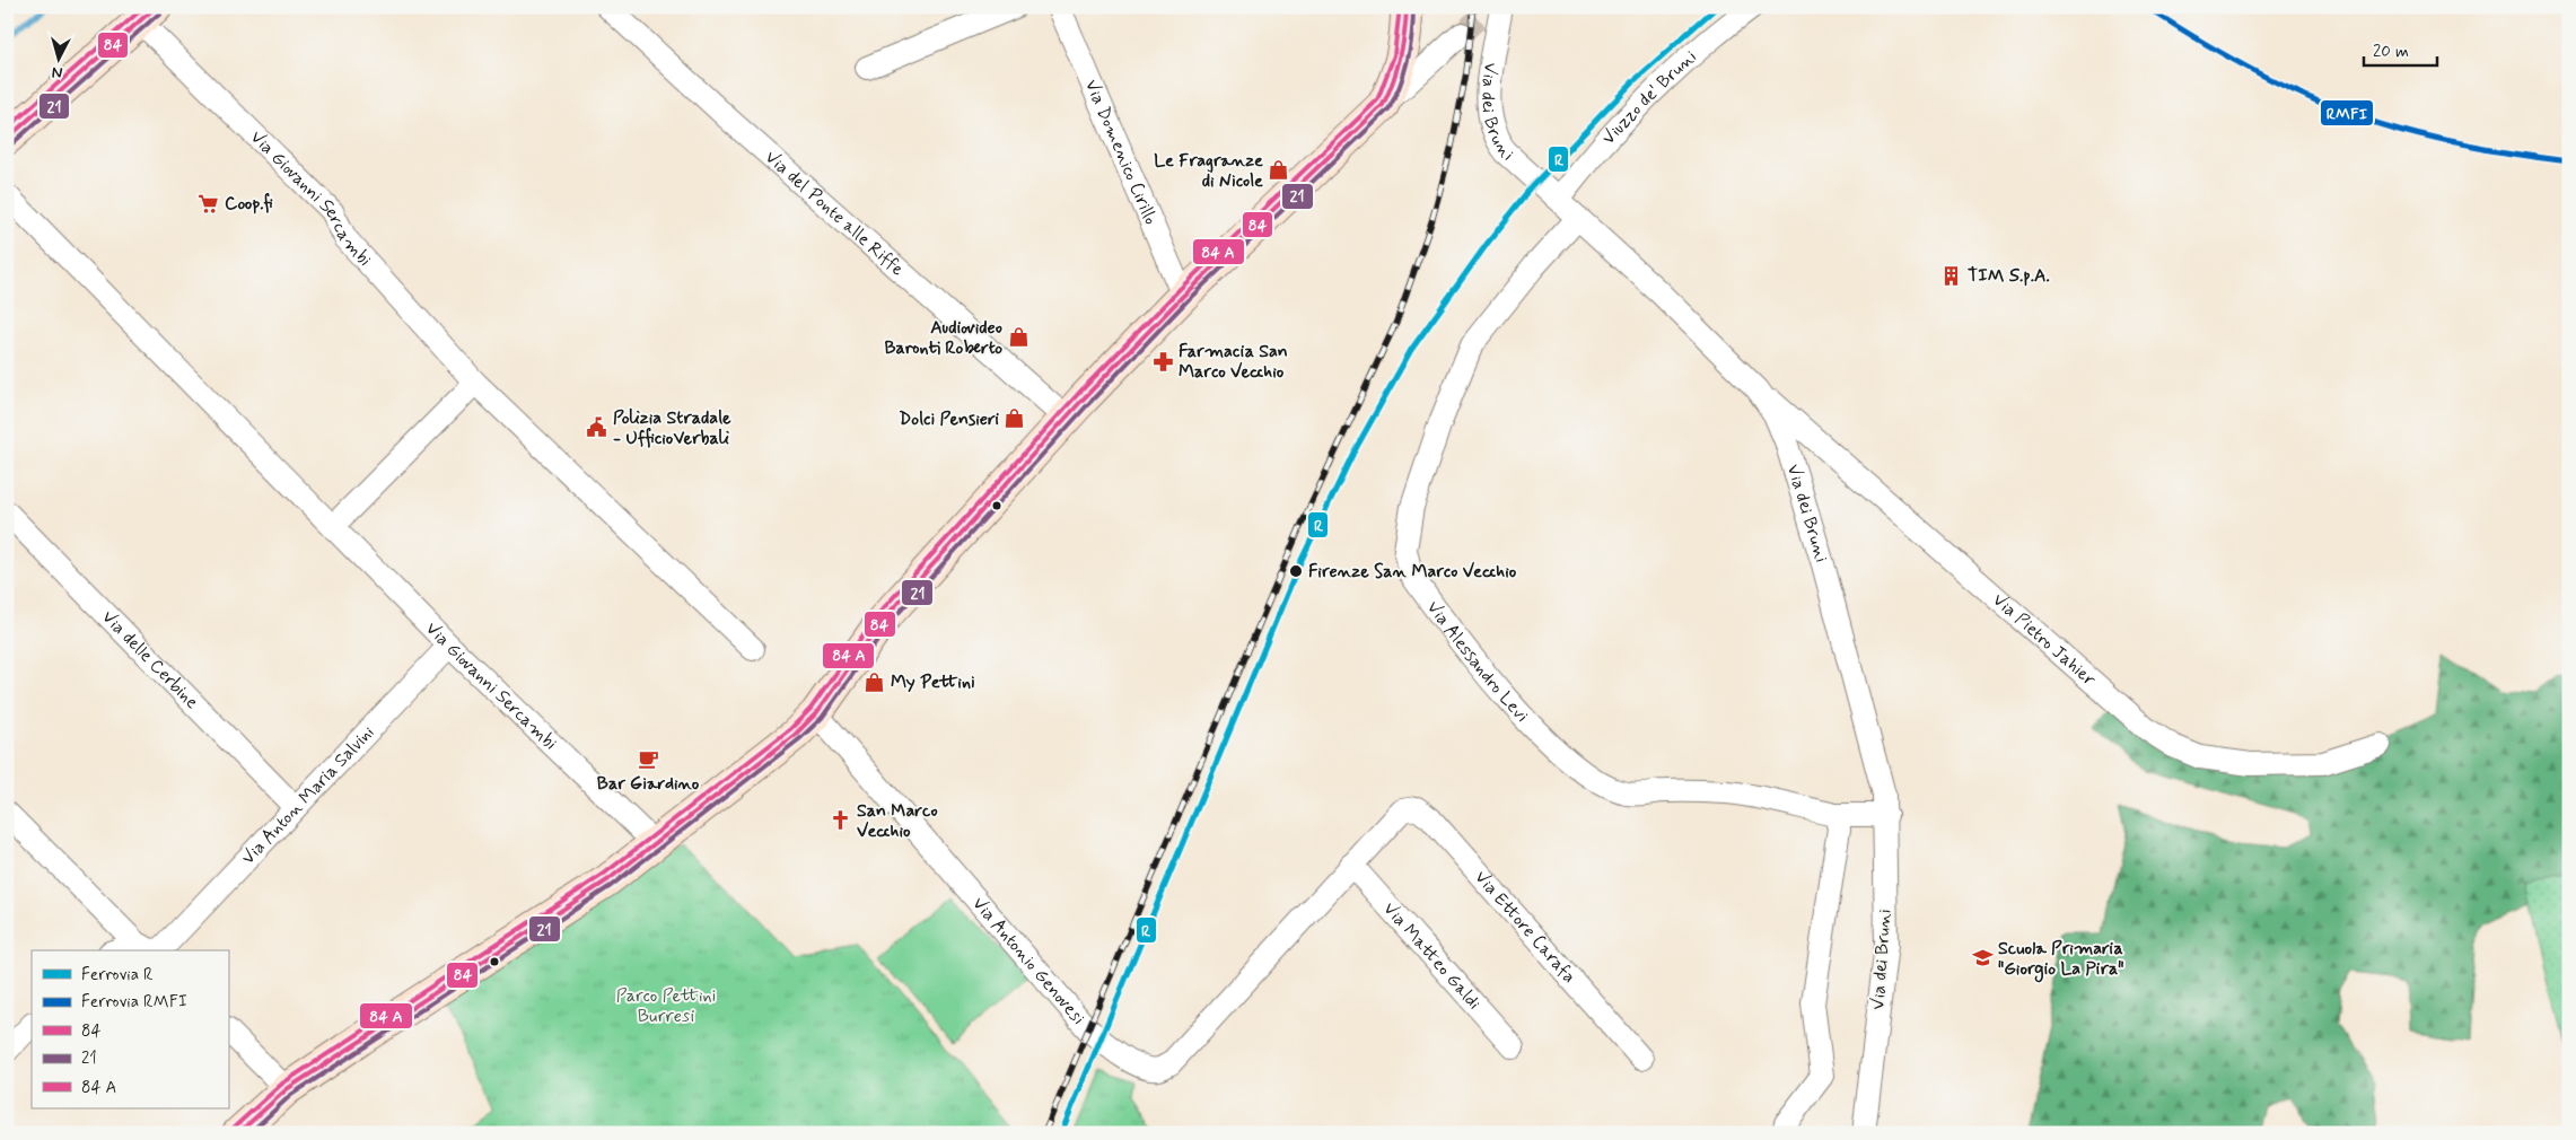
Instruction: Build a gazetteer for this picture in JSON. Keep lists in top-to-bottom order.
{
  "streets": {
    "street": [
      "Viuzzo de' Bruni",
      "Via dei Bruni",
      "Via Domenico Cirillo",
      "Via Giovanni Sercambi",
      "Via del Ponte alle Riffe",
      "Via Pietro Jahier",
      "Via Alessandro Levi",
      "Via delle Cerbine",
      "Via Anton Maria Salvini",
      "Via Ettore Carafa",
      "Via Matteo Galdi",
      "Via Antonio Genovesi"
    ]
  },
  "crossings": [
    ["Viuzzo de' Bruni", "Via dei Bruni"],
    ["Via dei Bruni", "Via Pietro Jahier"],
    ["Via dei Bruni", "Via Alessandro Levi"],
    ["Via Giovanni Sercambi", "Via Anton Maria Salvini"],
    ["Via delle Cerbine", "Via Anton Maria Salvini"],
    ["Via Ettore Carafa", "Via Antonio Genovesi"],
    ["Via Matteo Galdi", "Via Antonio Genovesi"]
  ],
  "parks": ["Parco Pettini Burresi"],
  "places": {
    "shop": [
      "Le Fragranze di Nicole",
      "Audiovideo Baronti Roberto",
      "Dolci Pensieri",
      "My Pettini"
    ],
    "supermarket": ["Coop.fi"],
    "building": ["TIM S.p.A."],
    "pharmacy": ["Farmacia San Marco Vecchio"],
    "public building": ["Polizia Stradale - UfficioVerbali"],
    "other": ["Firenze San Marco Vecchio"],
    "cafe": ["Bar Giardino"],
    "church": ["San Marco Vecchio"],
    "school or university": ["Scuola Primaria \"Giorgio La Pira\""]
  },
  "lines": [
    "rail line R",
    "rail line RMFI",
    "transit line 84",
    "transit line 21"
  ],
  "legend": [
    "Ferrovia R",
    "Ferrovia RMFI",
    "84",
    "21",
    "84 A"
  ],
  "scale_bar": "20 m",
  "north": "bottom"
}
